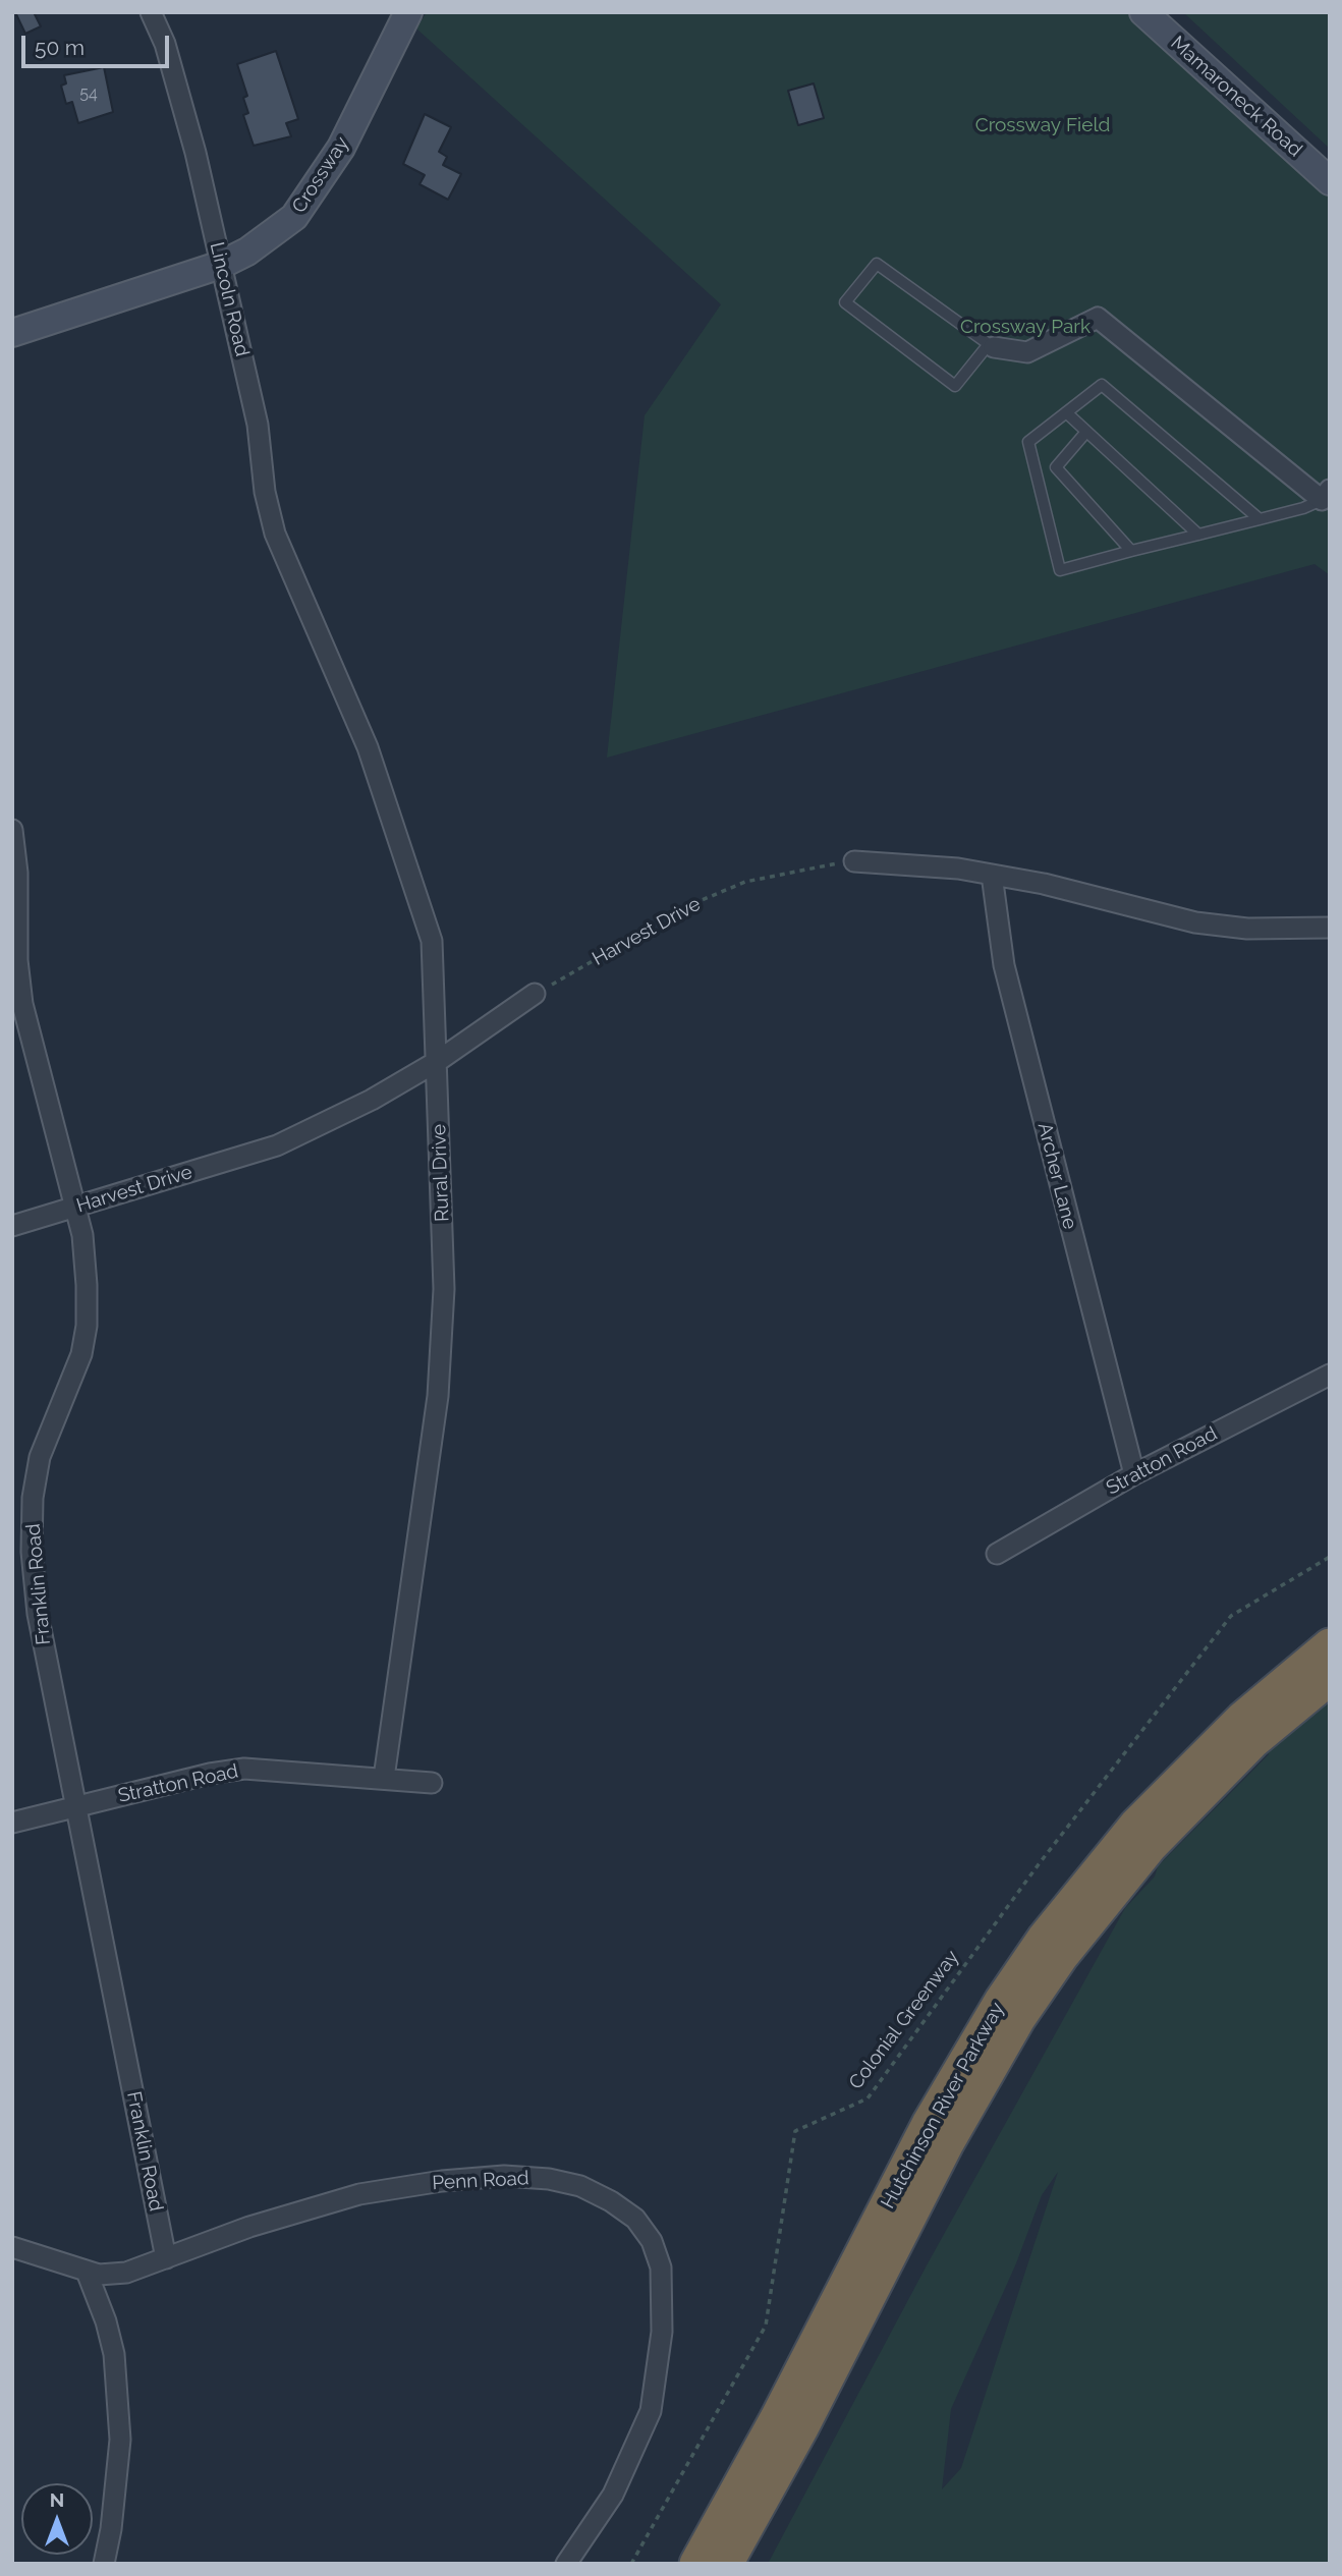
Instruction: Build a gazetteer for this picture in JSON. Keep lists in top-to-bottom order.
{
  "streets": {
    "highway": ["Hutchinson River Parkway"],
    "street": [
      "Mamaroneck Road",
      "Crossway",
      "Lincoln Road",
      "Harvest Drive",
      "Rural Drive",
      "Archer Lane",
      "Stratton Road",
      "Franklin Road",
      "Penn Road"
    ],
    "path": ["Colonial Greenway"]
  },
  "crossings": [
    ["Crossway", "Lincoln Road"],
    ["Lincoln Road", "Rural Drive"],
    ["Harvest Drive", "Rural Drive"],
    ["Harvest Drive", "Franklin Road"],
    ["Rural Drive", "Stratton Road"],
    ["Archer Lane", "Stratton Road"],
    ["Stratton Road", "Franklin Road"],
    ["Franklin Road", "Penn Road"]
  ],
  "parks": ["Crossway Field", "Crossway Park"],
  "house_numbers": ["54"],
  "scale_bar": "50 m",
  "north": "top"
}
